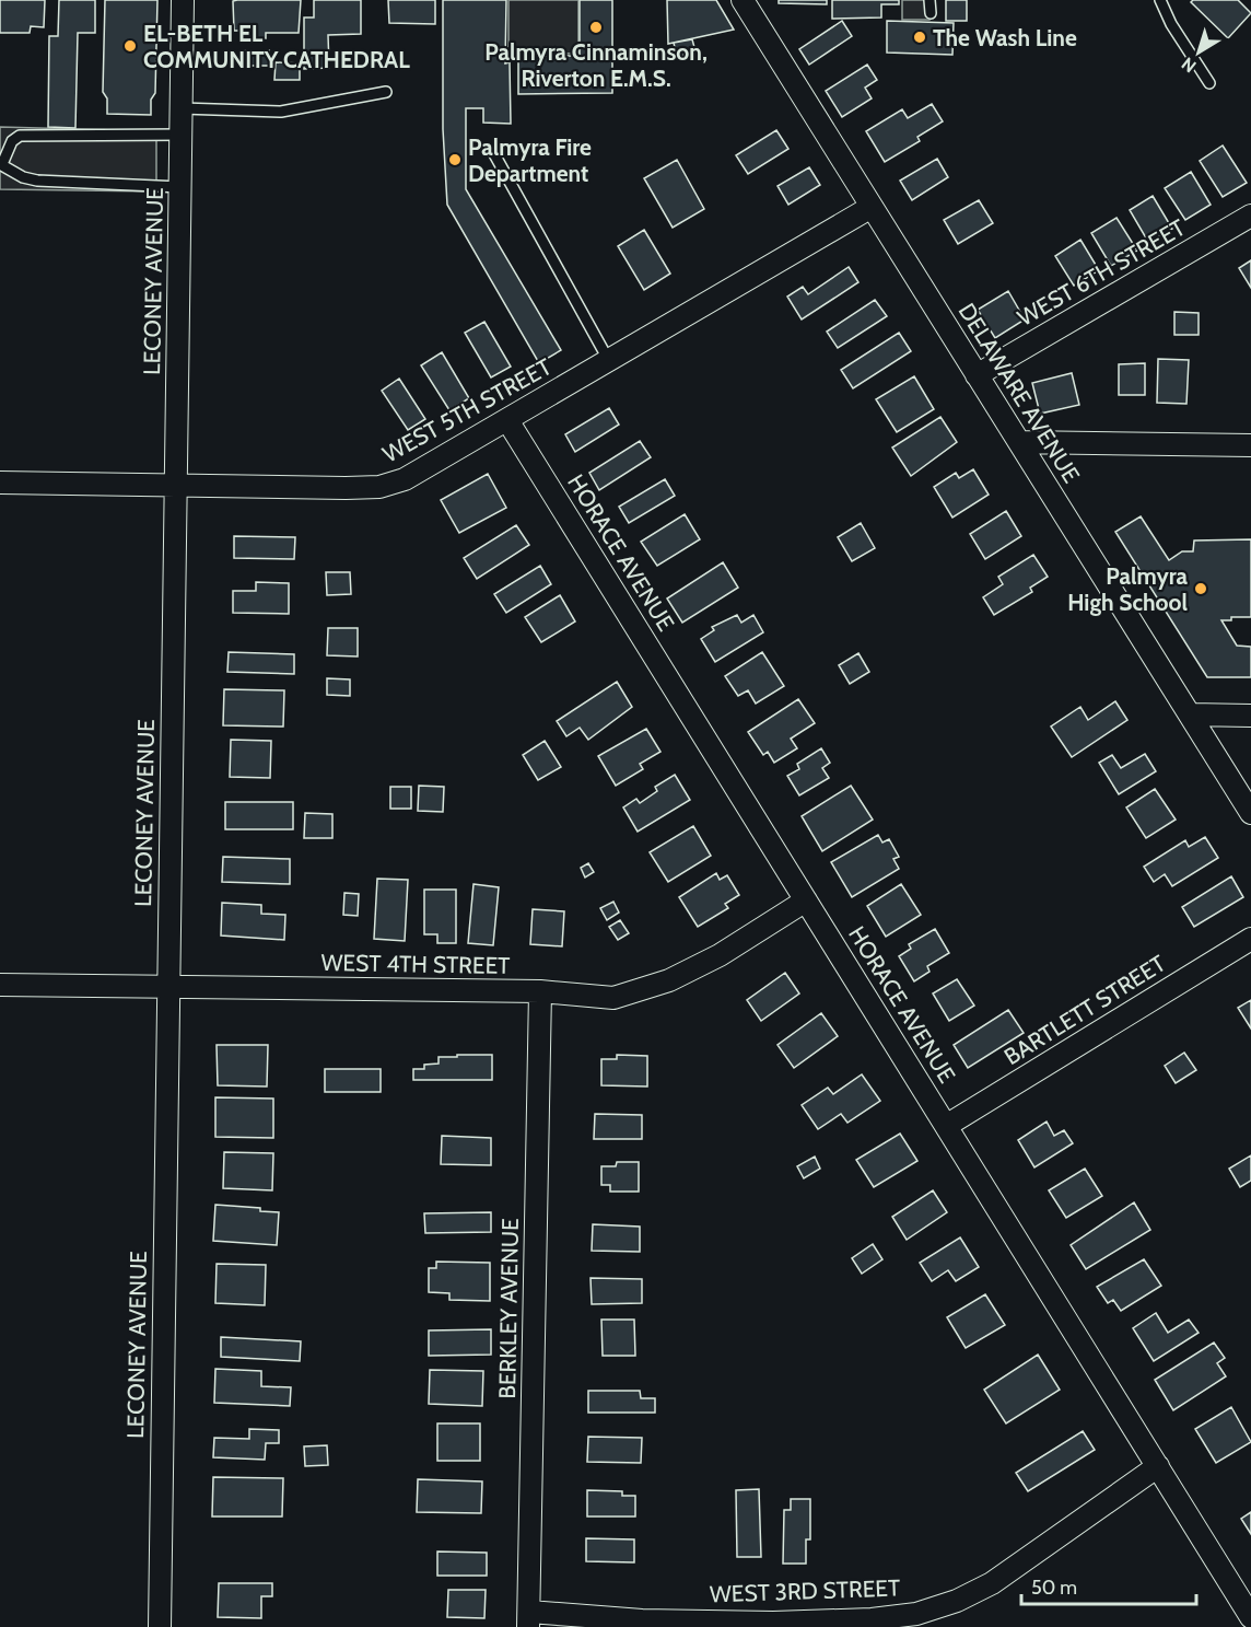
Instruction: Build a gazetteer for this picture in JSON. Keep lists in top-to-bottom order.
{
  "streets": {
    "street": [
      "WEST 6TH STREET",
      "LECONEY AVENUE",
      "DELAWARE AVENUE",
      "WEST 5TH STREET",
      "HORACE AVENUE",
      "WEST 4TH STREET",
      "BARTLETT STREET",
      "BERKLEY AVENUE",
      "WEST 3RD STREET"
    ]
  },
  "crossings": [
    ["WEST 6TH STREET", "DELAWARE AVENUE"],
    ["LECONEY AVENUE", "WEST 5TH STREET"],
    ["LECONEY AVENUE", "WEST 4TH STREET"],
    ["DELAWARE AVENUE", "WEST 5TH STREET"],
    ["WEST 5TH STREET", "HORACE AVENUE"],
    ["HORACE AVENUE", "WEST 4TH STREET"],
    ["HORACE AVENUE", "BARTLETT STREET"],
    ["HORACE AVENUE", "WEST 3RD STREET"],
    ["WEST 4TH STREET", "BERKLEY AVENUE"],
    ["BERKLEY AVENUE", "WEST 3RD STREET"]
  ],
  "places": [
    "Palmyra Cinnaminson, Riverton E.M.S.",
    "The Wash Line",
    "EL-BETH EL COMMUNITY CATHEDRAL",
    "Palmyra Fire Department",
    "Palmyra High School"
  ],
  "scale_bar": "50 m",
  "north": "bottom left"
}
